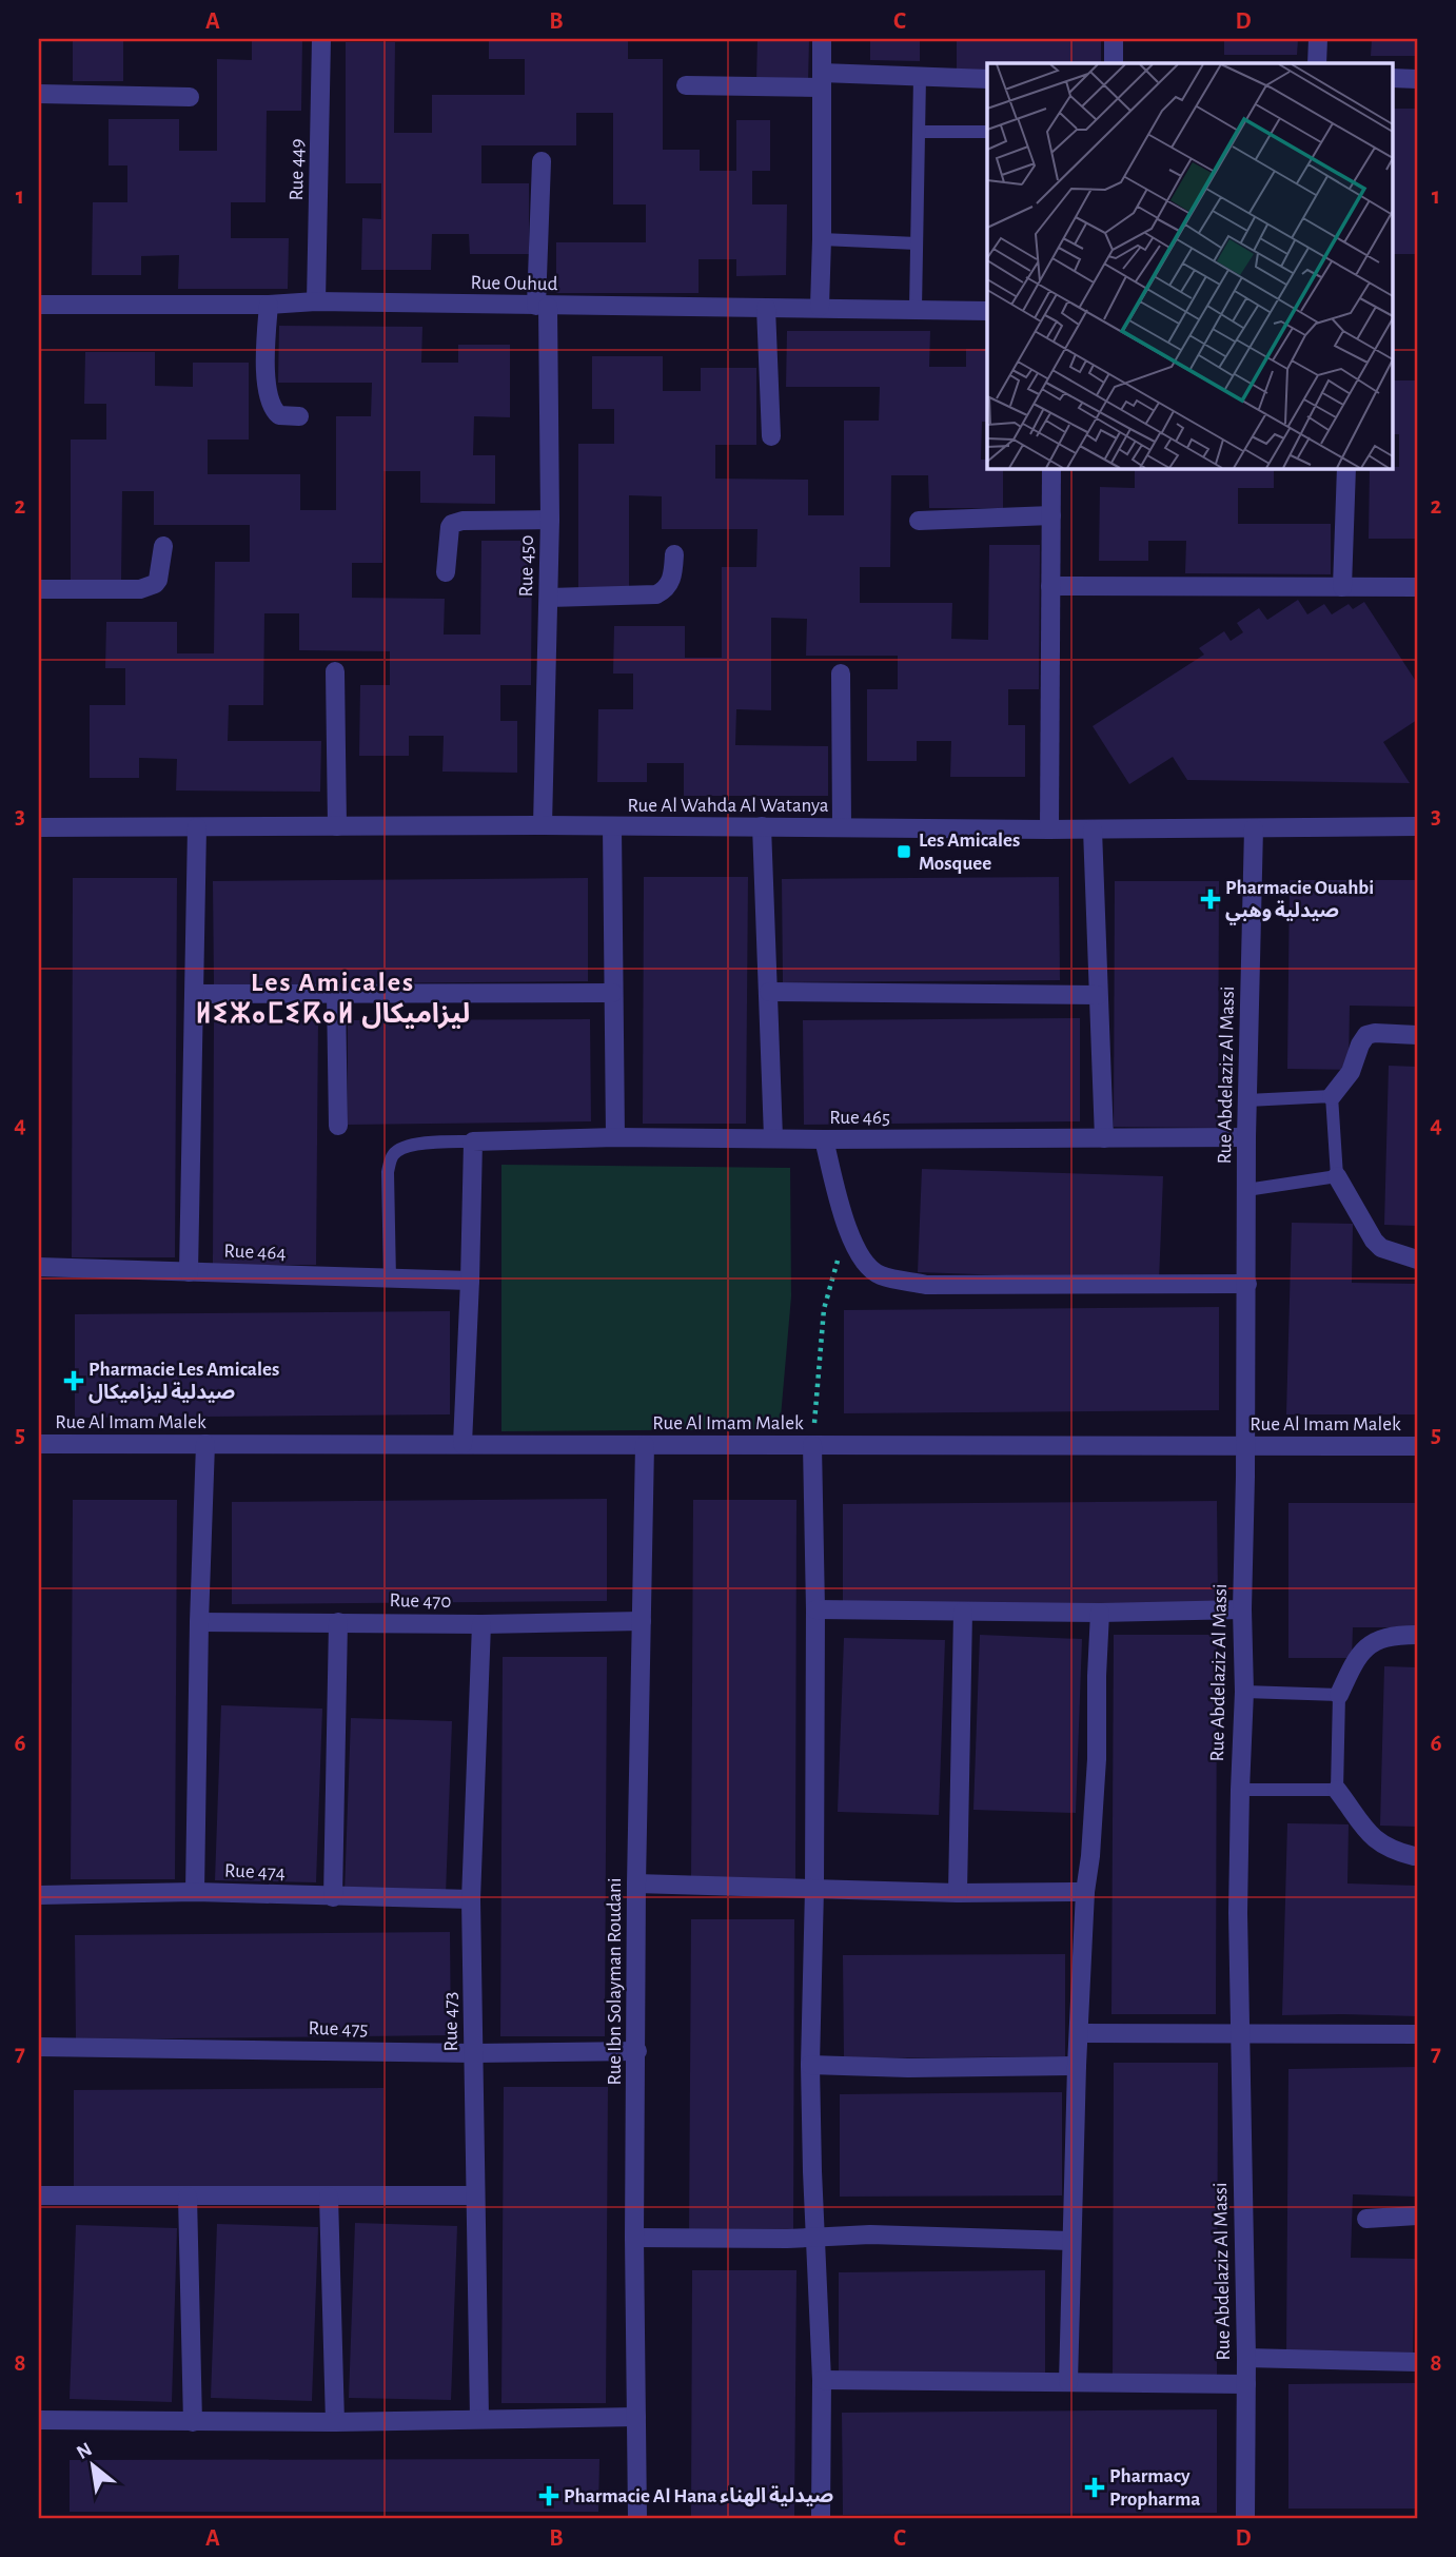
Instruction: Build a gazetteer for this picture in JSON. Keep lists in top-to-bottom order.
{
  "streets": {
    "street": [
      "Rue 449",
      "Rue Ouhud",
      "Rue 450",
      "Rue Al Wahda Al Watanya",
      "Rue Abdelaziz Al Massi",
      "Rue 465",
      "Rue 464",
      "Rue Al Imam Malek",
      "Rue 470",
      "Rue 474",
      "Rue Ibn Solayman Roudani",
      "Rue 473",
      "Rue 475"
    ]
  },
  "crossings": [
    ["Rue 449", "Rue Ouhud"],
    ["Rue Ouhud", "Rue 450"],
    ["Rue 450", "Rue Al Wahda Al Watanya"],
    ["Rue Al Wahda Al Watanya", "Rue Abdelaziz Al Massi"],
    ["Rue Abdelaziz Al Massi", "Rue 465"],
    ["Rue Abdelaziz Al Massi", "Rue Al Imam Malek"],
    ["Rue Al Imam Malek", "Rue Ibn Solayman Roudani"],
    ["Rue 470", "Rue Ibn Solayman Roudani"],
    ["Rue 470", "Rue 473"],
    ["Rue 474", "Rue 473"],
    ["Rue Ibn Solayman Roudani", "Rue 475"],
    ["Rue 473", "Rue 475"]
  ],
  "districts": ["Les Amicales ⵍⵉⵣⴰⵎⵉⴽⴰⵍ ليزاميكال"],
  "places": {
    "transit": ["Les Amicales Mosquee"],
    "health": [
      "Pharmacie Ouahbi صيدلية وهبي",
      "Pharmacie Les Amicales صيدلية ليزاميكال",
      "Pharmacy Propharma",
      "Pharmacie Al Hana صيدلية الهناء"
    ]
  },
  "north": "top left",
  "grid": {
    "columns": [
      "A",
      "B",
      "C",
      "D"
    ],
    "rows": [
      "1",
      "2",
      "3",
      "4",
      "5",
      "6",
      "7",
      "8"
    ]
  }
}
